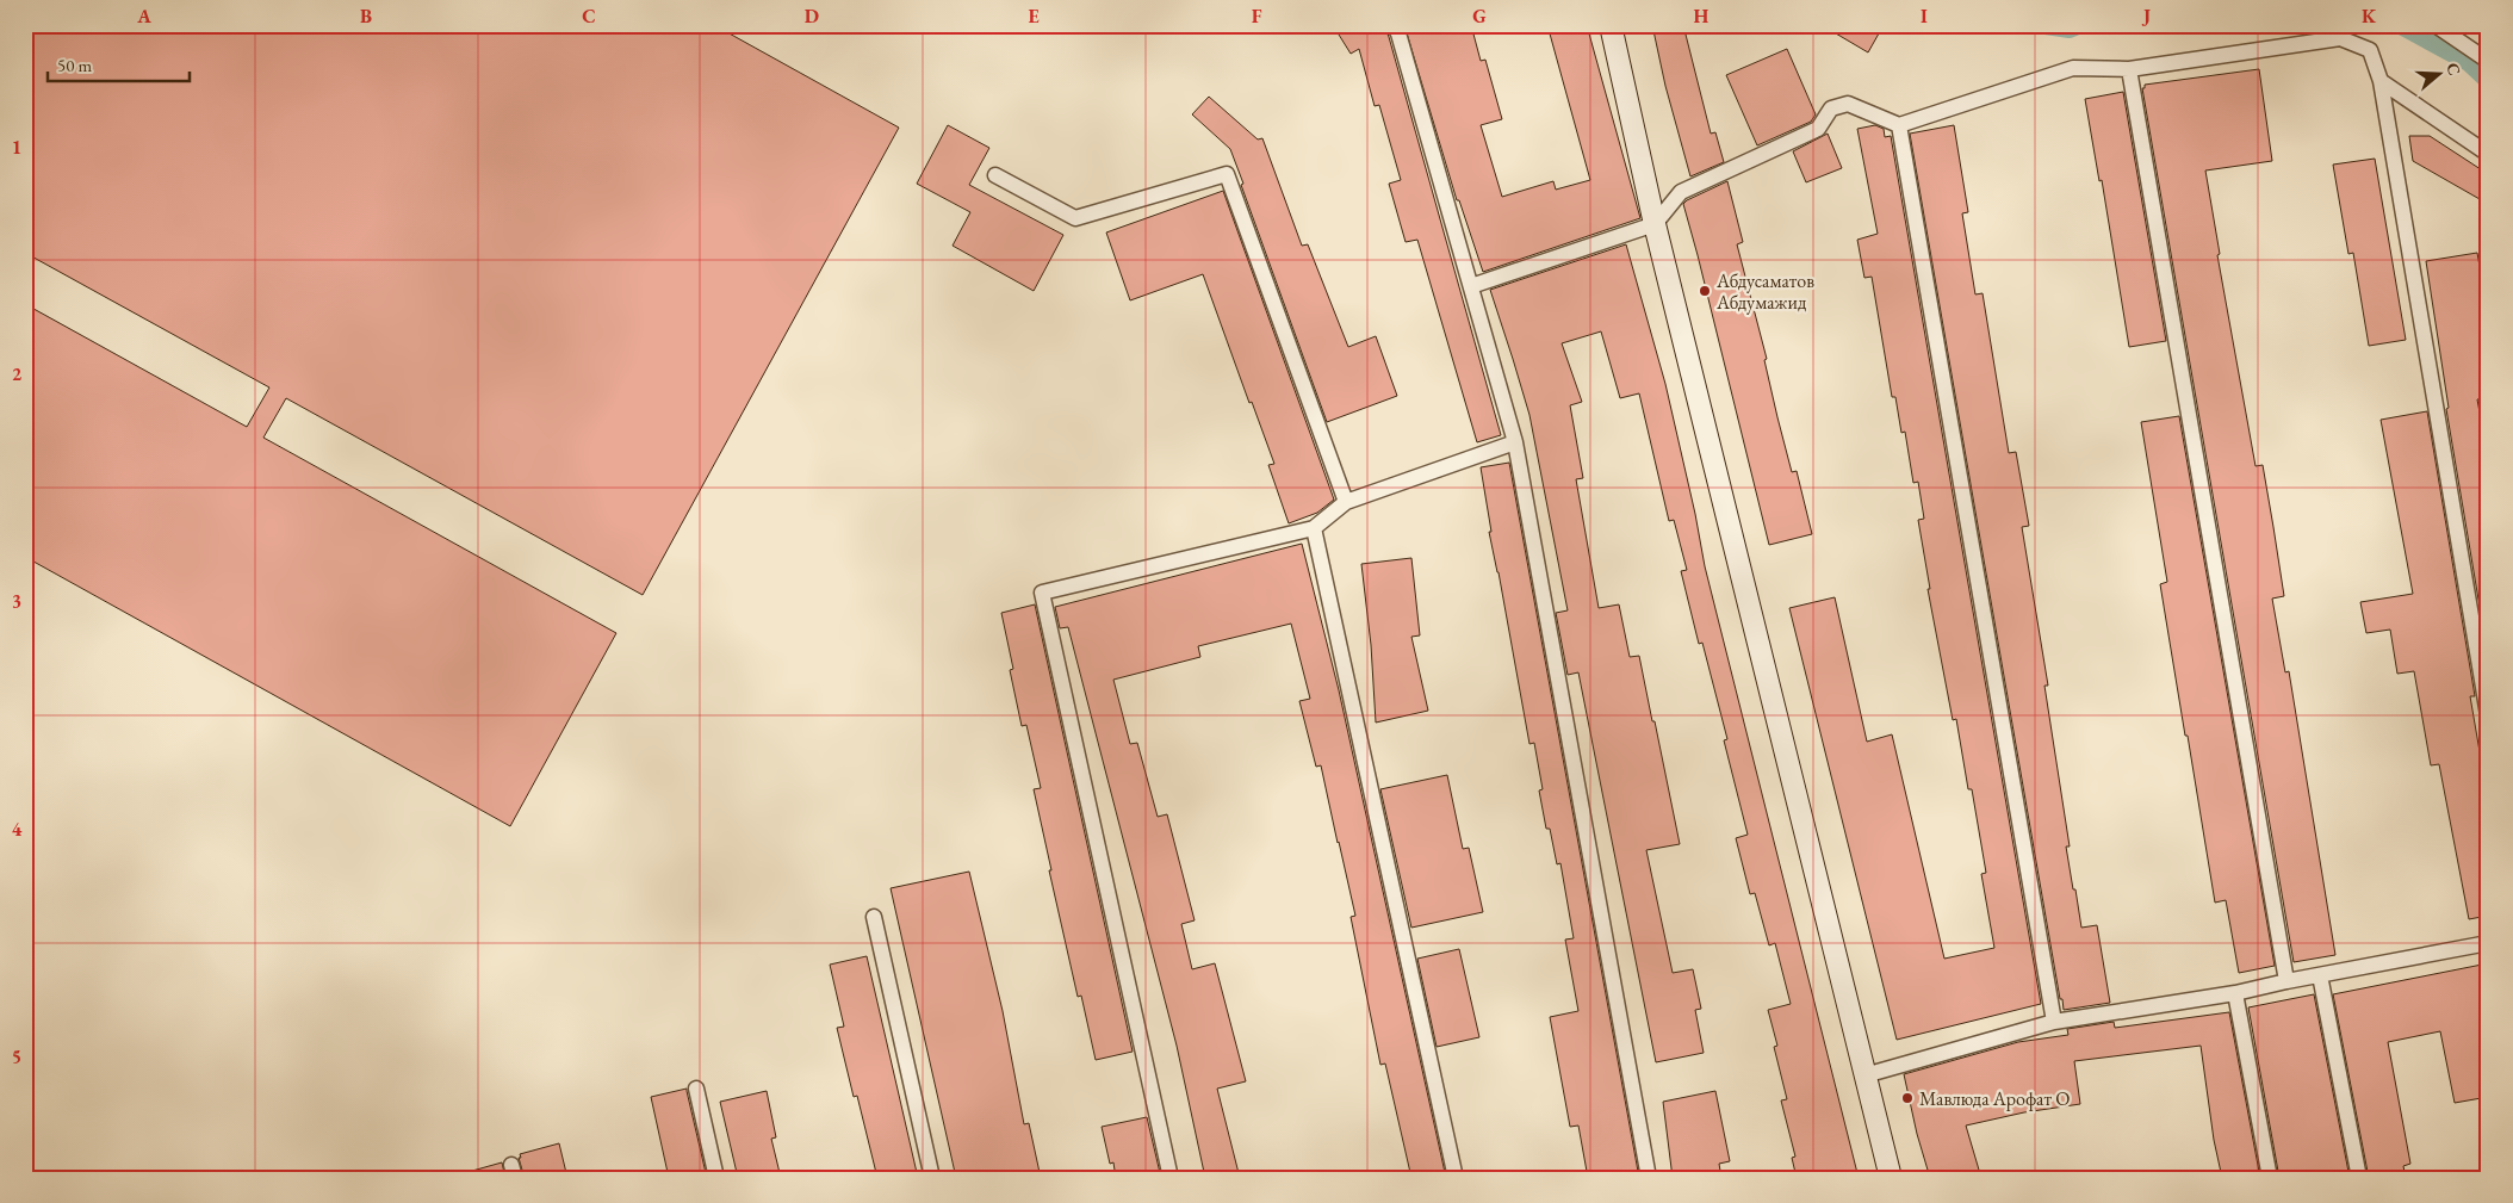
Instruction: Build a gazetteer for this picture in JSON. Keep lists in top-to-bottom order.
{
  "places": ["Абдусаматов Абдумажид", "Мавлюда Арофат О"],
  "scale_bar": "50 m",
  "north": "right",
  "grid": {
    "columns": [
      "A",
      "B",
      "C",
      "D",
      "E",
      "F",
      "G",
      "H",
      "I",
      "J",
      "K"
    ],
    "rows": [
      "1",
      "2",
      "3",
      "4",
      "5"
    ]
  }
}
